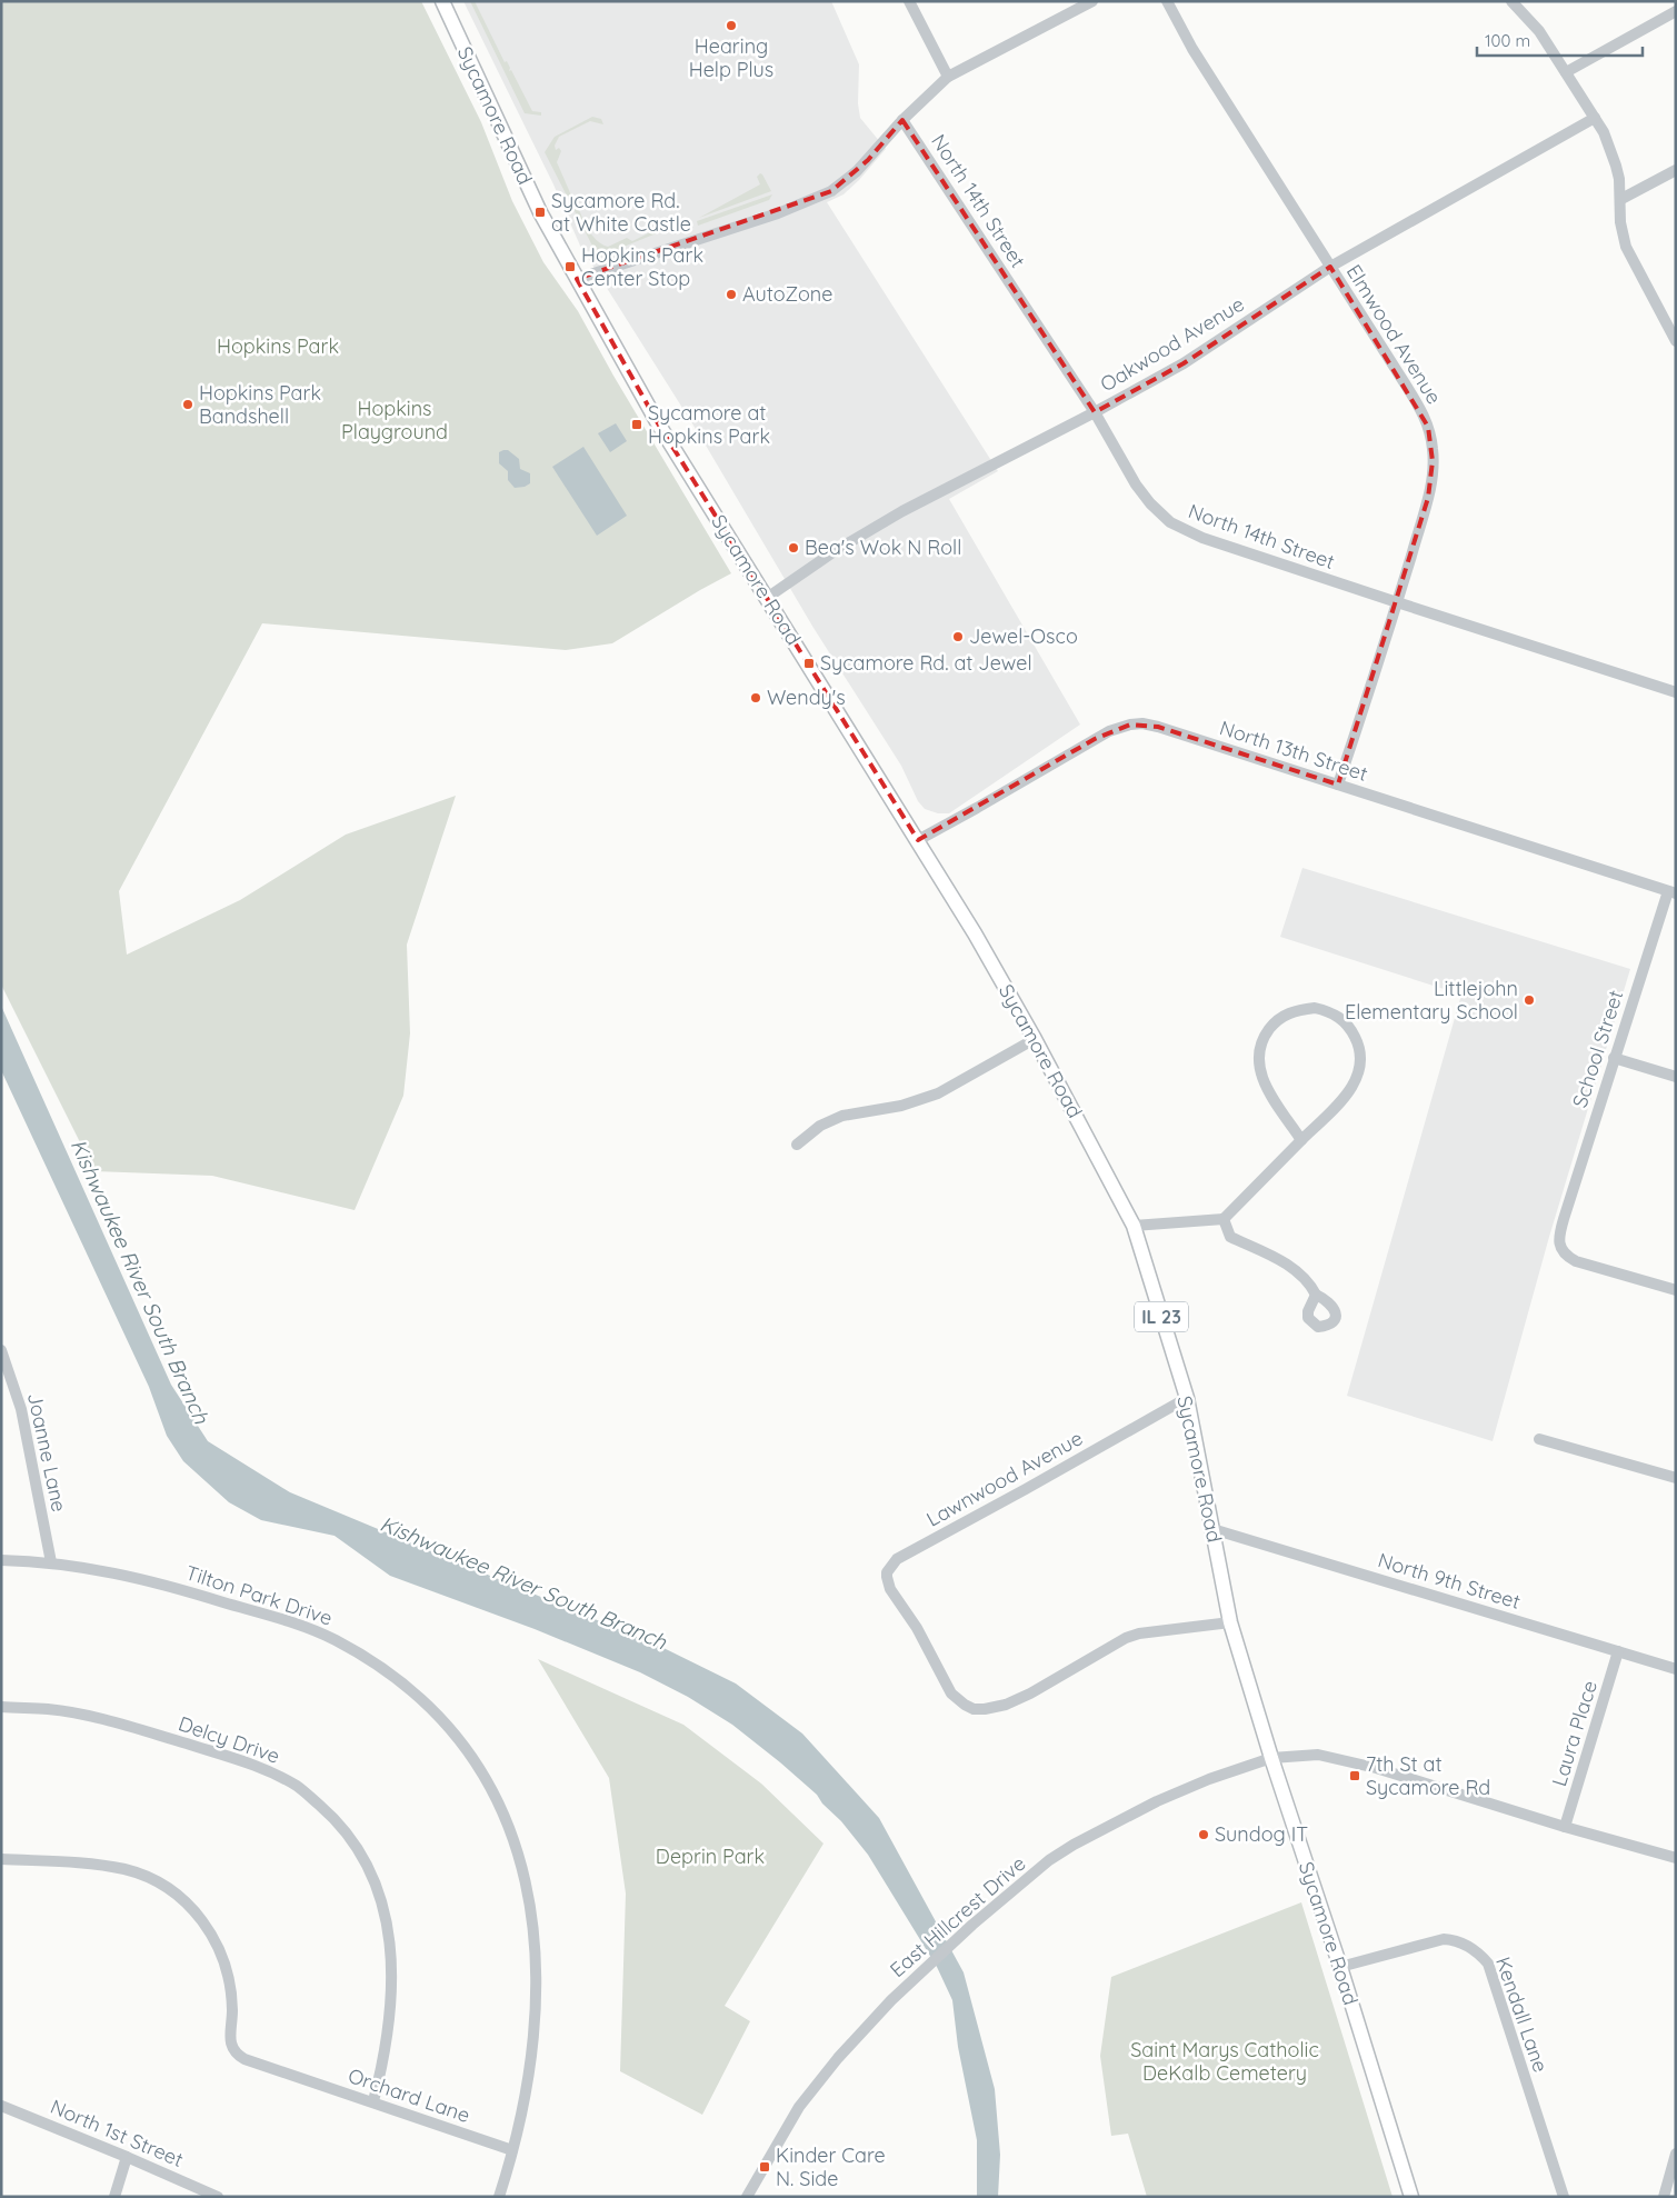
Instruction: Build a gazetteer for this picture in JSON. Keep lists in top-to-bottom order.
{
  "streets": {
    "main road": ["Sycamore Road", "IL 23"],
    "street": [
      "North 14th Street",
      "Elmwood Avenue",
      "Oakwood Avenue",
      "North 13th Street",
      "School Street",
      "Joanne Lane",
      "Lawnwood Avenue",
      "North 9th Street",
      "Tilton Park Drive",
      "Laura Place",
      "Delcy Drive",
      "East Hillcrest Drive",
      "Kendall Lane",
      "Orchard Lane",
      "North 1st Street"
    ]
  },
  "crossings": [
    ["Sycamore Road", "Oakwood Avenue"],
    ["Sycamore Road", "North 13th Street"],
    ["Sycamore Road", "Lawnwood Avenue"],
    ["Sycamore Road", "North 9th Street"],
    ["Sycamore Road", "East Hillcrest Drive"],
    ["Sycamore Road", "Kendall Lane"],
    ["North 14th Street", "Elmwood Avenue"],
    ["North 14th Street", "Oakwood Avenue"],
    ["Elmwood Avenue", "Oakwood Avenue"],
    ["Elmwood Avenue", "North 13th Street"],
    ["North 13th Street", "School Street"],
    ["Joanne Lane", "Tilton Park Drive"],
    ["North 9th Street", "Laura Place"],
    ["Tilton Park Drive", "Orchard Lane"],
    ["Laura Place", "East Hillcrest Drive"],
    ["Delcy Drive", "Orchard Lane"]
  ],
  "water": ["Kishwaukee River South Branch"],
  "parks": [
    "Hopkins Park",
    "Hopkins Playground",
    "Deprin Park",
    "Saint Marys Catholic DeKalb Cemetery"
  ],
  "places": {
    "other": [
      "Hearing Help Plus",
      "AutoZone",
      "Hopkins Park Bandshell",
      "Bea's Wok N Roll",
      "Jewel-Osco",
      "Wendy's",
      "Littlejohn Elementary School",
      "Sundog IT"
    ],
    "transit": [
      "Sycamore Rd. at White Castle",
      "Hopkins Park Center Stop",
      "Sycamore at Hopkins Park",
      "Sycamore Rd. at Jewel",
      "7th St at Sycamore Rd",
      "Kinder Care N. Side"
    ]
  },
  "scale_bar": "100 m"
}
